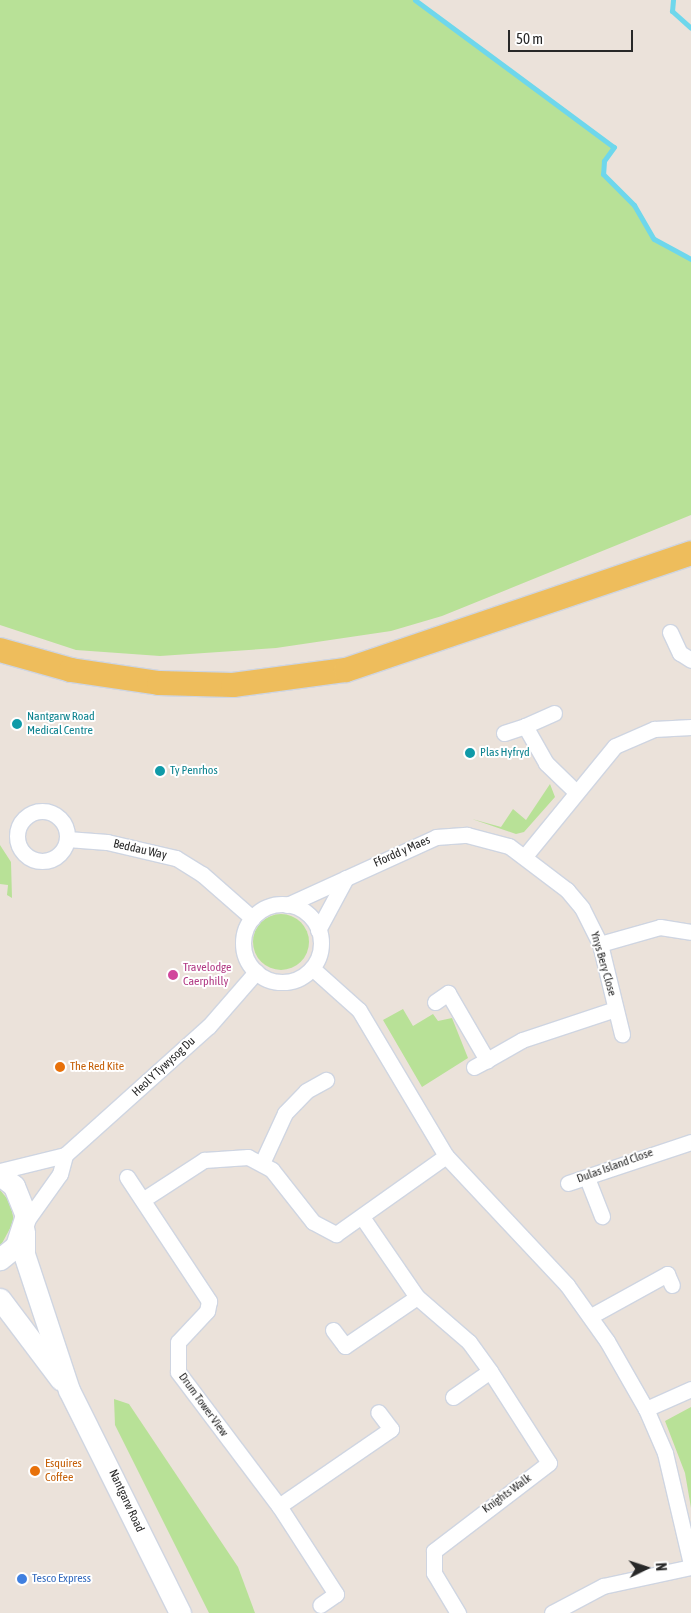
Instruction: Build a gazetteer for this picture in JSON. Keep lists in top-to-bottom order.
{
  "streets": {
    "main road": ["Nantgarw Road"],
    "street": [
      "Beddau Way",
      "Ffordd y Maes",
      "Ynys Bery Close",
      "Heol Y Tywysog Du",
      "Dulas Island Close",
      "Drum Tower View",
      "Knights Walk"
    ]
  },
  "crossings": [
    ["Beddau Way", "Ffordd y Maes"],
    ["Beddau Way", "Heol Y Tywysog Du"],
    ["Ffordd y Maes", "Ynys Bery Close"],
    ["Ffordd y Maes", "Heol Y Tywysog Du"],
    ["Heol Y Tywysog Du", "Nantgarw Road"]
  ],
  "places": [
    "Nantgarw Road Medical Centre",
    "Plas Hyfryd",
    "Ty Penrhos",
    "Travelodge Caerphilly",
    "The Red Kite",
    "Esquires Coffee",
    "Tesco Express"
  ],
  "scale_bar": "50 m",
  "north": "right"
}
